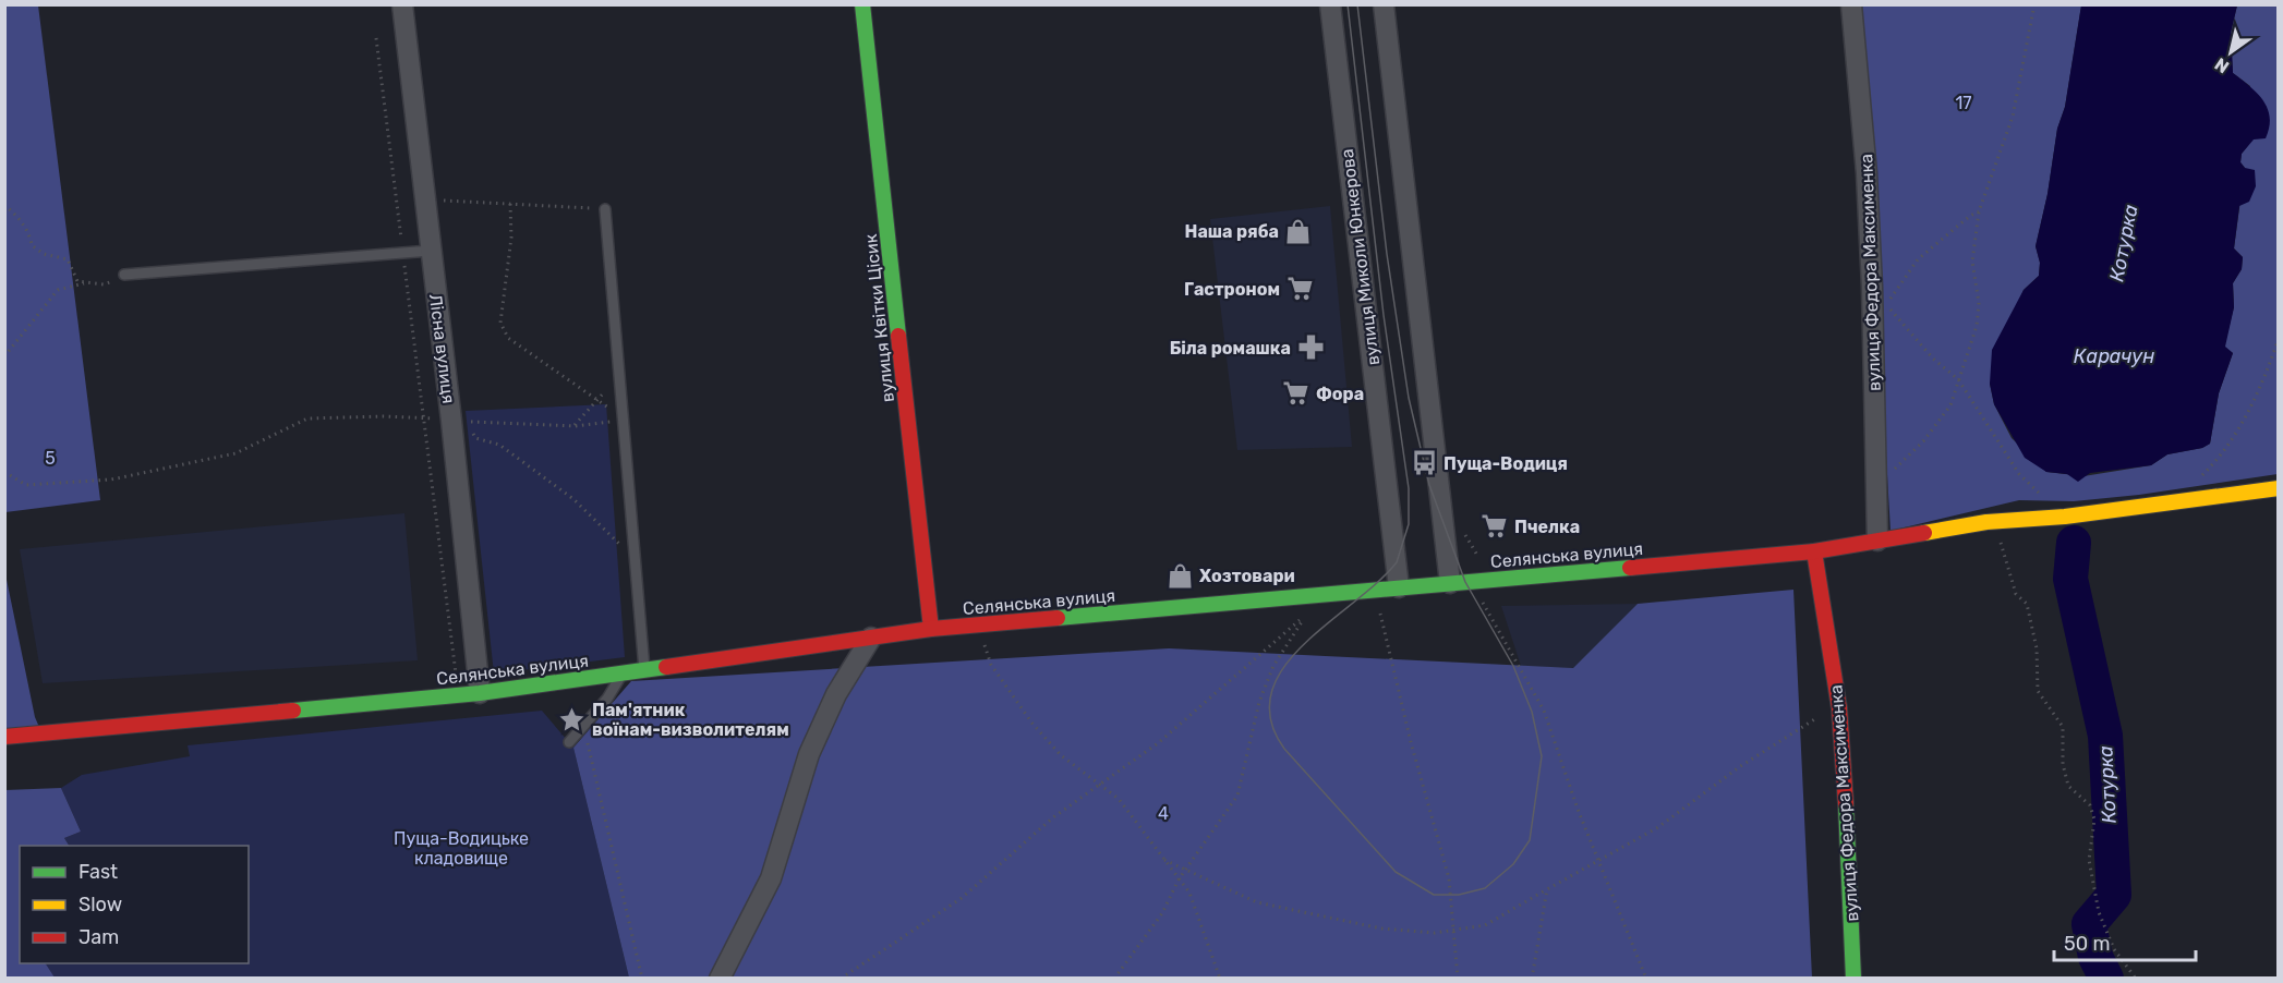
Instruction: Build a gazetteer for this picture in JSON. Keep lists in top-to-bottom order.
{
  "streets": {
    "street": [
      "вулиця Миколи Юнкерова",
      "вулиця Федора Максименка",
      "вулиця Квітки Цісик",
      "Лісна вулиця",
      "Селянська вулиця"
    ]
  },
  "crossings": [
    ["вулиця Миколи Юнкерова", "Селянська вулиця"],
    ["вулиця Федора Максименка", "Селянська вулиця"],
    ["вулиця Квітки Цісик", "Селянська вулиця"],
    ["Лісна вулиця", "Селянська вулиця"]
  ],
  "water": ["Котурка", "Карачун"],
  "parks": [
    "17",
    "5",
    "4",
    "Пуща-Водицьке кладовище"
  ],
  "places": {
    "shop": ["Наша ряба", "Хозтовари"],
    "supermarket": ["Гастроном", "Фора", "Пчелка"],
    "pharmacy": ["Біла ромашка"],
    "bus stop": ["Пуща-Водиця"],
    "place": ["Пам'ятник воїнам-визволителям"]
  },
  "legend": ["Fast", "Slow", "Jam"],
  "scale_bar": "50 m",
  "north": "bottom left"
}
